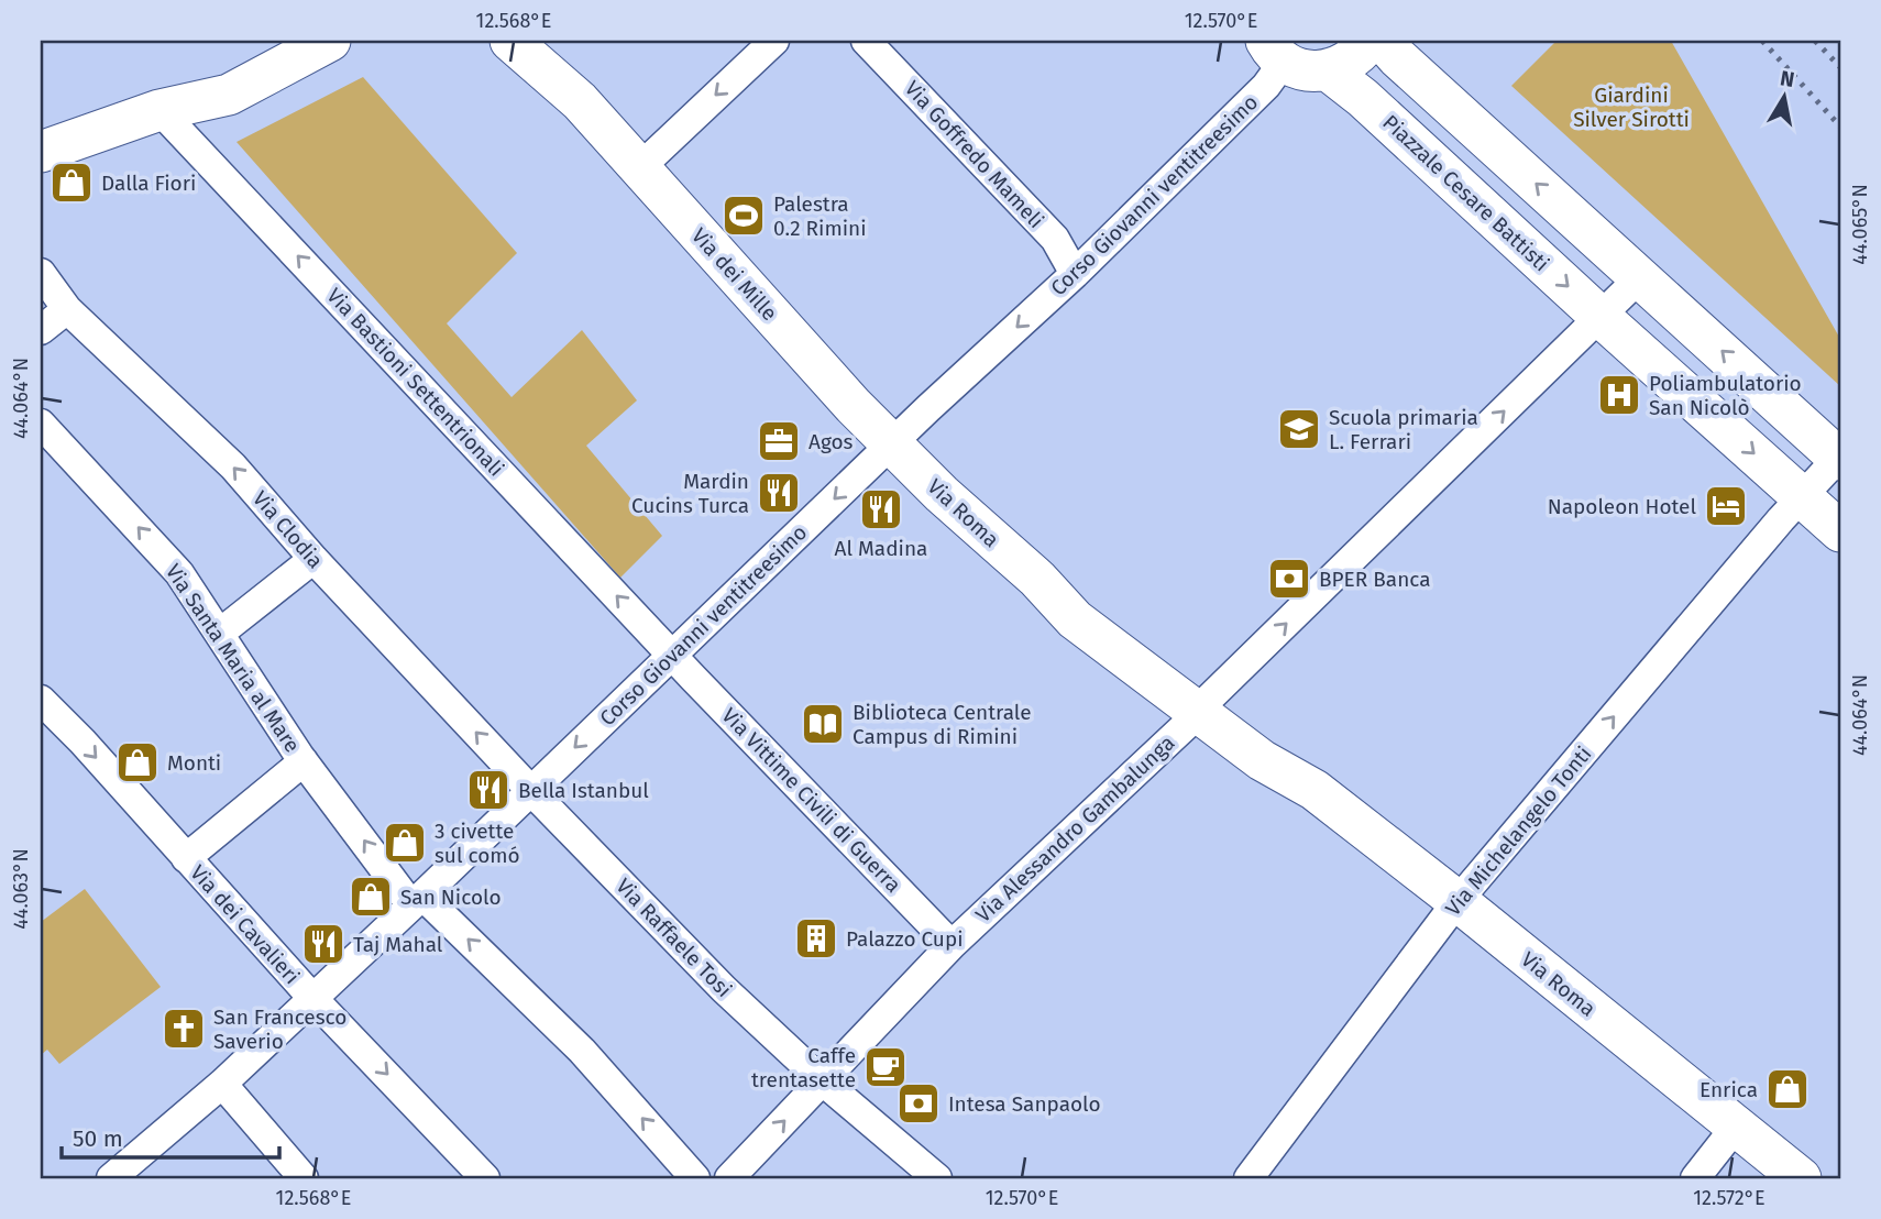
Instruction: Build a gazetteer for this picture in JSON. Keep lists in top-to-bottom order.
{
  "streets": {
    "main road": ["Piazzale Cesare Battisti", "Via dei Mille", "Via Roma"],
    "street": [
      "Via Goffredo Mameli",
      "Corso Giovanni ventitreesimo",
      "Via Bastioni Settentrionali",
      "Via Clodia",
      "Via Santa Maria al Mare",
      "Via Vittime Civili di Guerra",
      "Via Alessandro Gambalunga",
      "Via Michelangelo Tonti",
      "Via dei Cavalieri",
      "Via Raffaele Tosi"
    ]
  },
  "crossings": [
    ["Via Goffredo Mameli", "Corso Giovanni ventitreesimo"],
    ["Piazzale Cesare Battisti", "Via Alessandro Gambalunga"],
    ["Piazzale Cesare Battisti", "Via Michelangelo Tonti"],
    ["Corso Giovanni ventitreesimo", "Via dei Mille"],
    ["Corso Giovanni ventitreesimo", "Via Bastioni Settentrionali"],
    ["Corso Giovanni ventitreesimo", "Via Roma"],
    ["Corso Giovanni ventitreesimo", "Via Clodia"],
    ["Corso Giovanni ventitreesimo", "Via Santa Maria al Mare"],
    ["Corso Giovanni ventitreesimo", "Via Vittime Civili di Guerra"],
    ["Corso Giovanni ventitreesimo", "Via dei Cavalieri"],
    ["Corso Giovanni ventitreesimo", "Via Raffaele Tosi"],
    ["Via dei Mille", "Via Roma"],
    ["Via Bastioni Settentrionali", "Via Vittime Civili di Guerra"],
    ["Via Roma", "Via Alessandro Gambalunga"],
    ["Via Roma", "Via Michelangelo Tonti"],
    ["Via Clodia", "Via Raffaele Tosi"],
    ["Via Vittime Civili di Guerra", "Via Alessandro Gambalunga"],
    ["Via Alessandro Gambalunga", "Via Raffaele Tosi"]
  ],
  "one_way": [
    "Corso Giovanni ventitreesimo",
    "Via Bastioni Settentrionali",
    "Via Clodia",
    "Via Santa Maria al Mare",
    "Via Alessandro Gambalunga",
    "Via Michelangelo Tonti",
    "Via dei Cavalieri"
  ],
  "parks": ["Giardini Silver Sirotti"],
  "places": {
    "shop": [
      "Dalla Fiori",
      "Monti",
      "3 civette sul comó",
      "San Nicolo",
      "Enrica"
    ],
    "sports": ["Palestra 0.2 Rimini"],
    "hospital": ["Poliambulatorio San Nicolò"],
    "school or university": ["Scuola primaria L. Ferrari"],
    "office": ["Agos"],
    "restaurant": [
      "Mardin Cucins Turca",
      "Al Madina",
      "Bella Istanbul",
      "Taj Mahal"
    ],
    "hotel": ["Napoleon Hotel"],
    "bank": ["BPER Banca", "Intesa Sanpaolo"],
    "library": ["Biblioteca Centrale Campus di Rimini"],
    "building": ["Palazzo Cupi"],
    "church": ["San Francesco Saverio"],
    "cafe": ["Caffe trentasette"]
  },
  "scale_bar": "50 m",
  "north": "top",
  "coordinates": [
    "12.568°E",
    "12.570°E",
    "44.065°N",
    "44.064°N",
    "44.063°N",
    "12.572°E"
  ]
}
